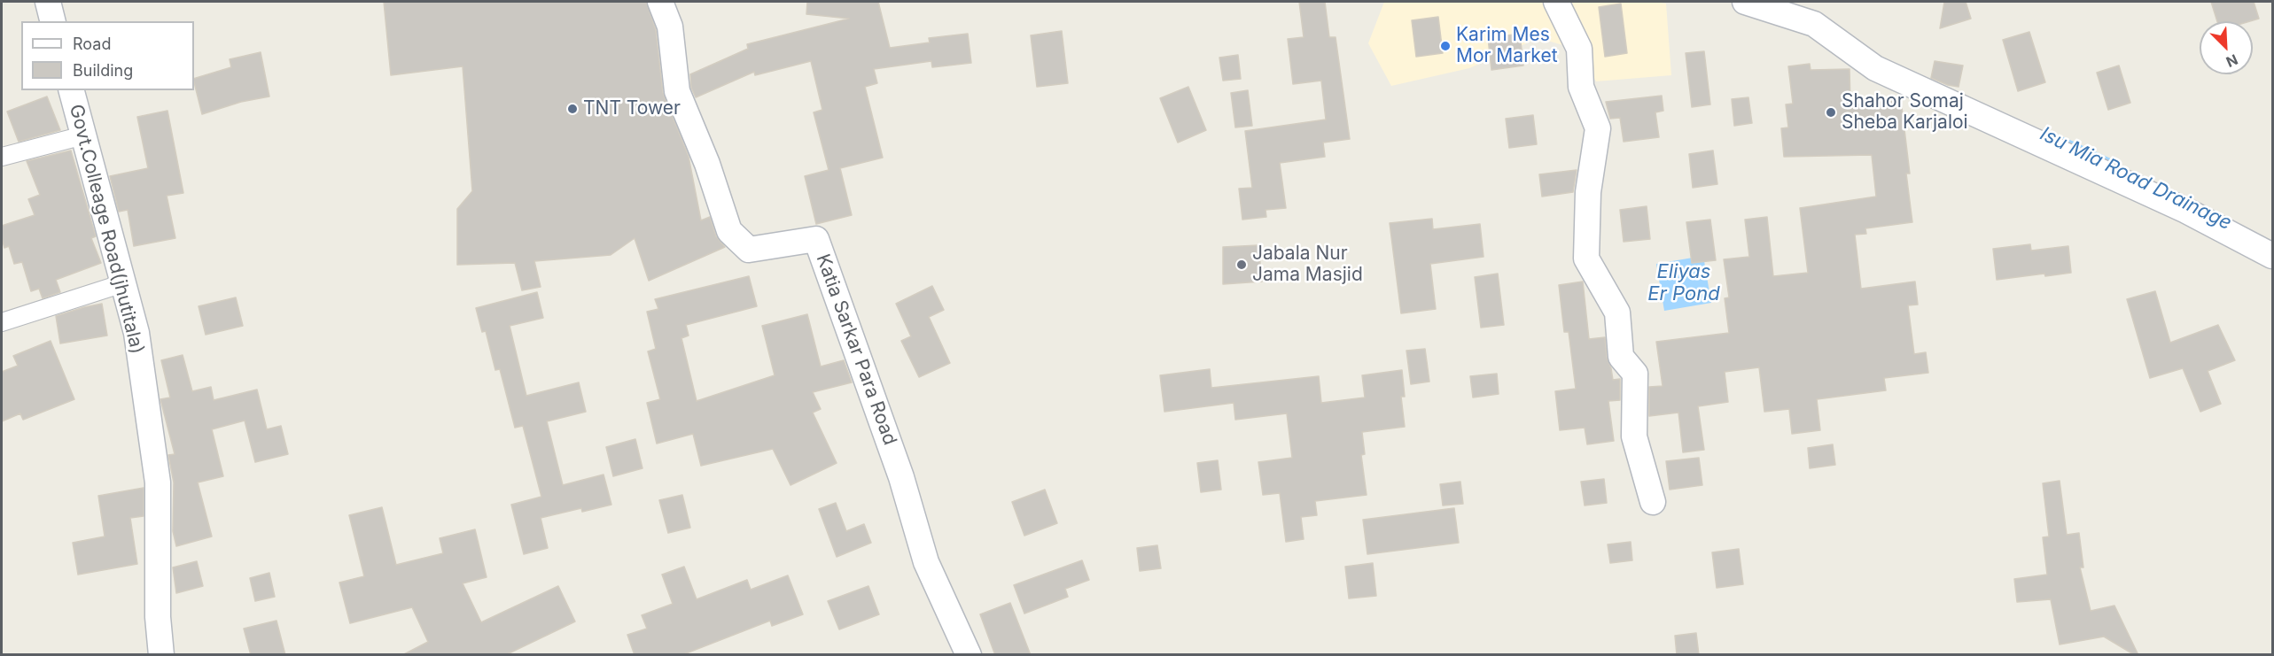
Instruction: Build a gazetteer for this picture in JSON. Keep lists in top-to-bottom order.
{
  "streets": {
    "street": ["Govt.Colleage Road(jhutitala)", "Katia Sarkar Para Road"]
  },
  "water": ["Isu Mia Road Drainage", "Eliyas Er Pond"],
  "places": [
    "Karim Mes Mor Market",
    "TNT Tower",
    "Shahor Somaj Sheba Karjaloi",
    "Jabala Nur Jama Masjid"
  ],
  "legend": ["Road", "Building"],
  "north": "bottom right"
}
